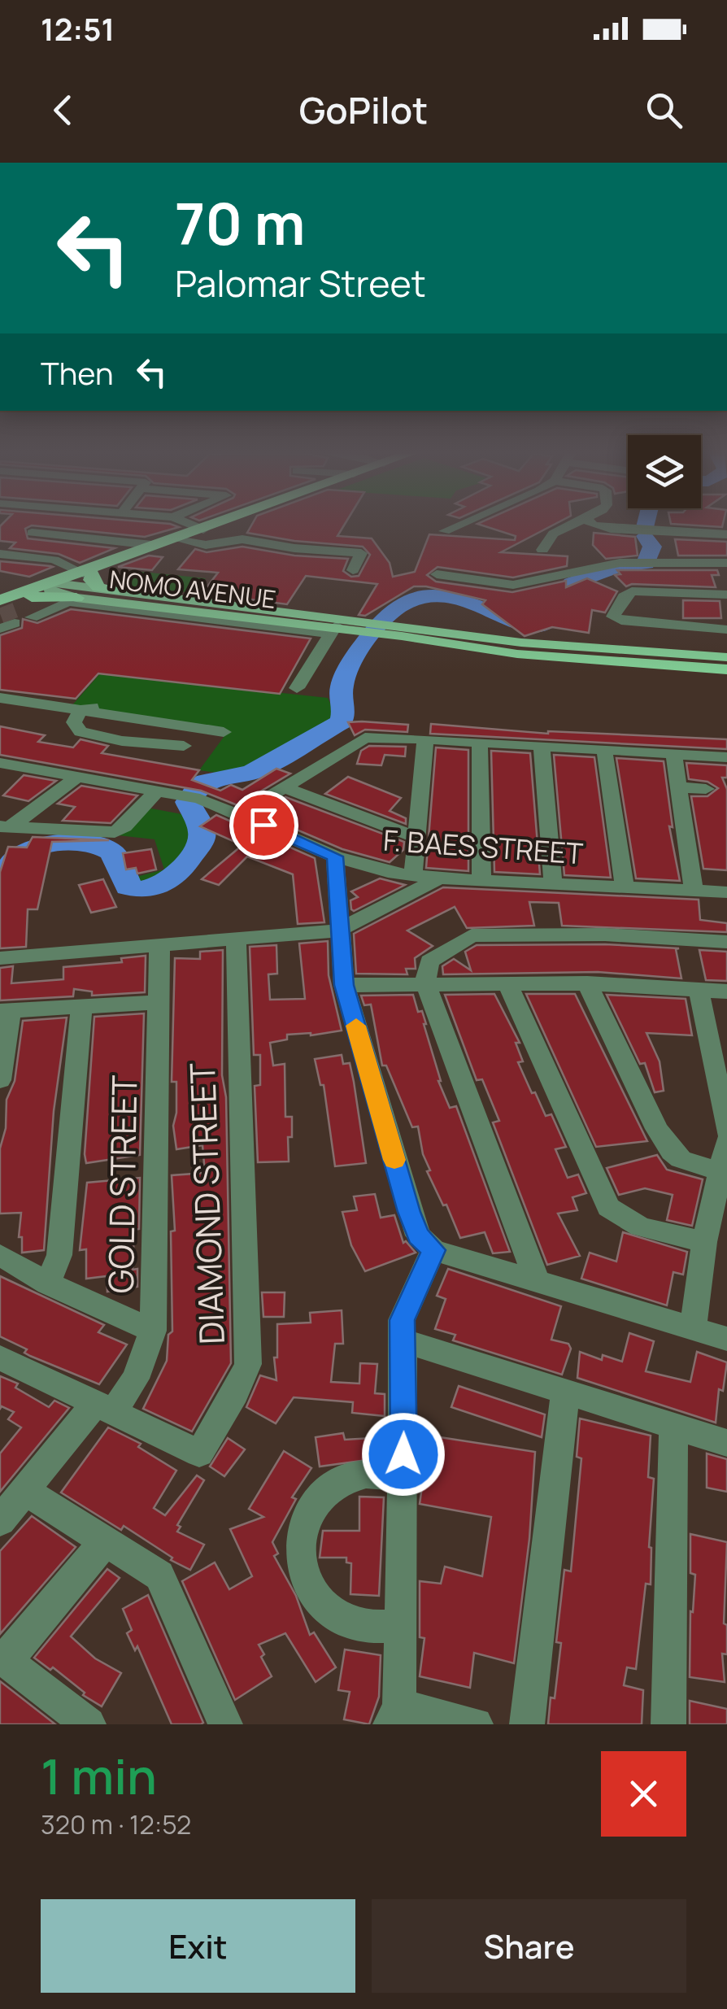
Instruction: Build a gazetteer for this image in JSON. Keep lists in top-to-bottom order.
{
  "streets": {
    "main road": ["NOMO AVENUE"],
    "street": ["F. BAES STREET", "GOLD STREET", "DIAMOND STREET"]
  },
  "crossings": [
    ["GOLD STREET", "DIAMOND STREET"]
  ],
  "page": {
    "status": "12:51",
    "header": "GoPilot",
    "turn": ["70 m", "Palomar Street"],
    "then": "Then",
    "heading": ["1 min", "320 m · 12:52"],
    "buttons": ["Exit", "Share"]
  }
}
